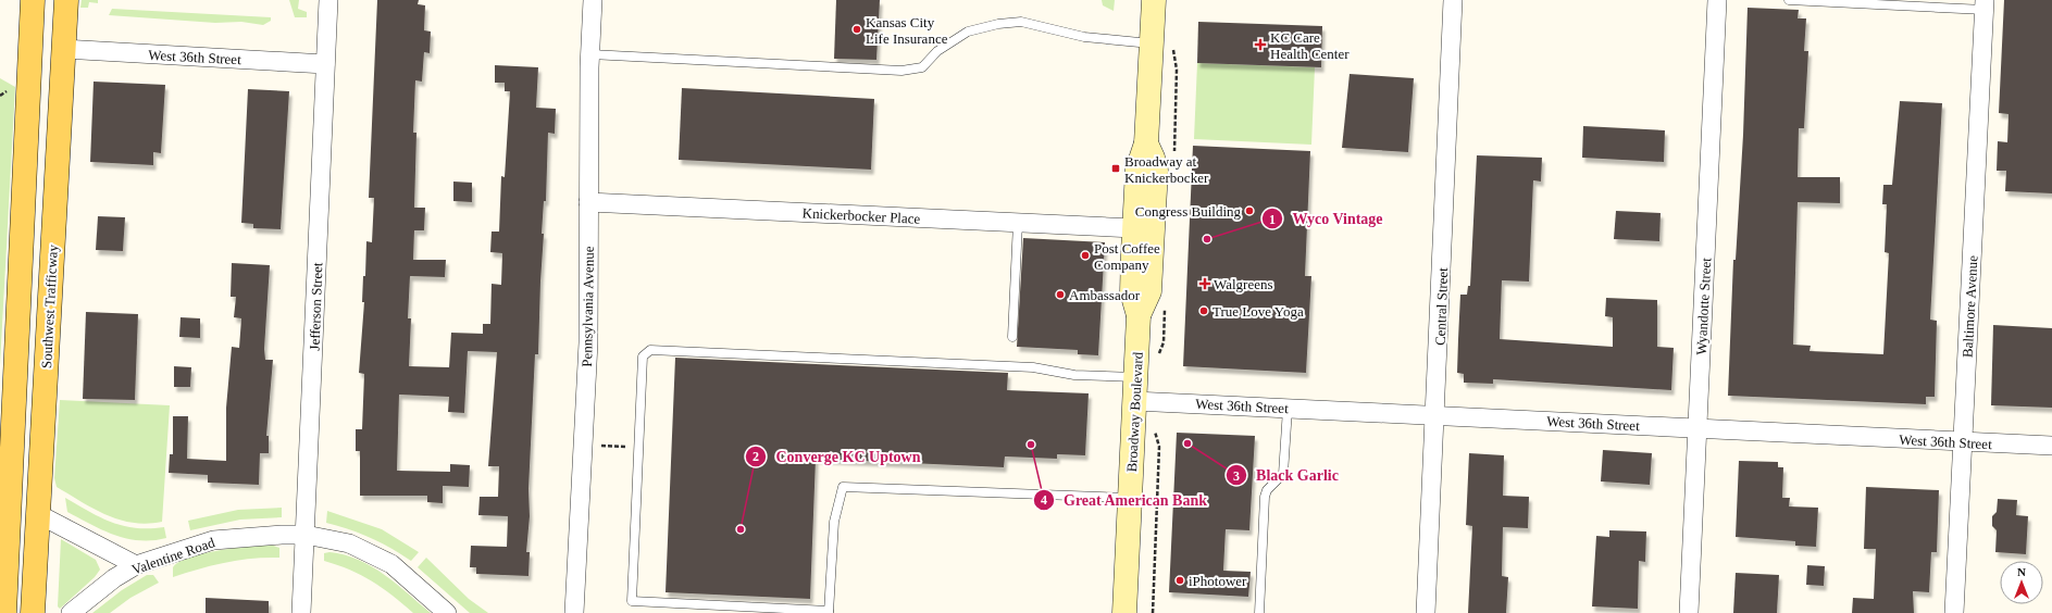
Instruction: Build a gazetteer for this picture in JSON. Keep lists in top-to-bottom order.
{
  "streets": {
    "main road": ["Southwest Trafficway", "Broadway Boulevard"],
    "street": [
      "West 36th Street",
      "Knickerbocker Place",
      "Jefferson Street",
      "Pennsylvania Avenue",
      "Central Street",
      "Wyandotte Street",
      "Baltimore Avenue",
      "Valentine Road"
    ]
  },
  "crossings": [
    ["West 36th Street", "Southwest Trafficway"],
    ["West 36th Street", "Jefferson Street"],
    ["West 36th Street", "Central Street"],
    ["West 36th Street", "Wyandotte Street"],
    ["West 36th Street", "Baltimore Avenue"],
    ["West 36th Street", "Broadway Boulevard"],
    ["Knickerbocker Place", "Pennsylvania Avenue"],
    ["Knickerbocker Place", "Broadway Boulevard"],
    ["Jefferson Street", "Valentine Road"]
  ],
  "places": {
    "other": [
      "Kansas City Life Insurance",
      "Congress Building",
      "Wyco Vintage",
      "Post Coffee Company",
      "Ambassador",
      "True Love Yoga",
      "Black Garlic",
      "Great American Bank",
      "Converge KC Uptown",
      "iPhotower"
    ],
    "health": ["KC Care Health Center", "Walgreens"],
    "transit": ["Broadway at Knickerbocker"]
  },
  "north": "top"
}
